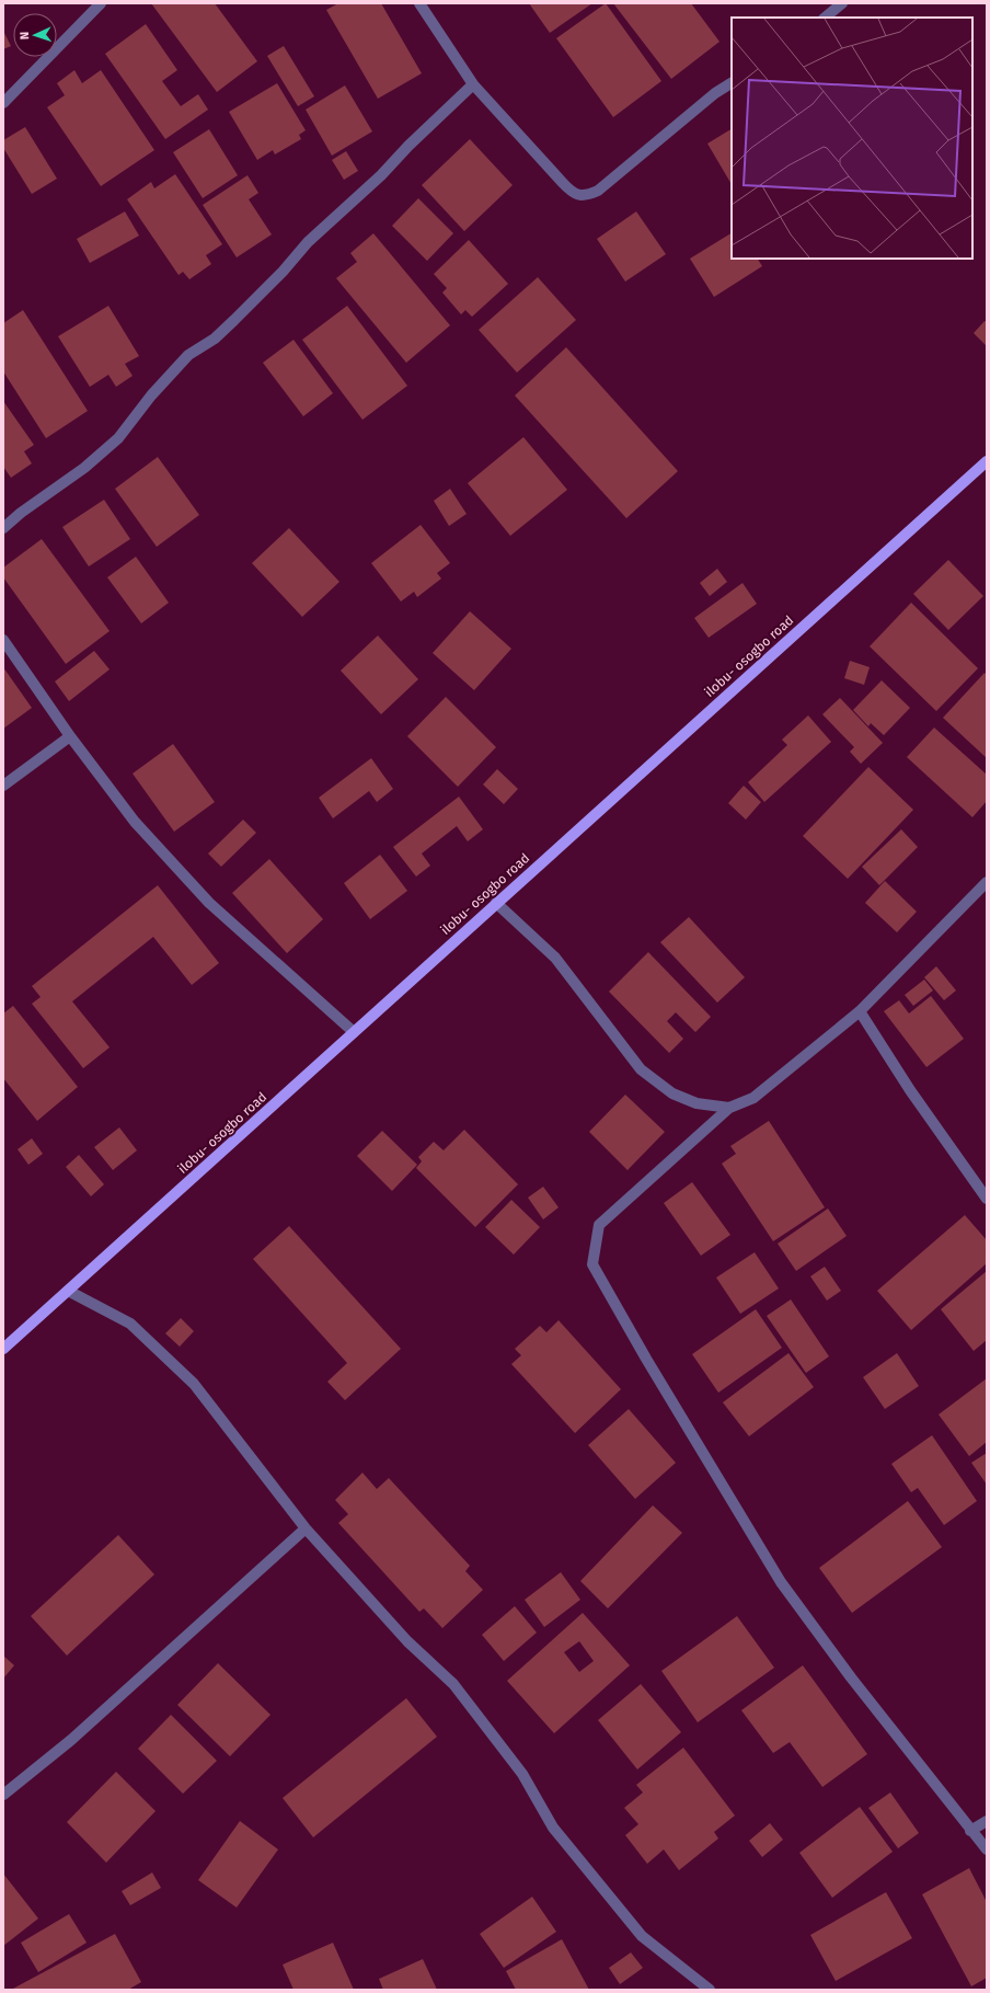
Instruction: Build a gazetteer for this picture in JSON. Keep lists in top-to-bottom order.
{
  "streets": {
    "main road": ["ilobu- osogbo road"]
  },
  "north": "left"
}
